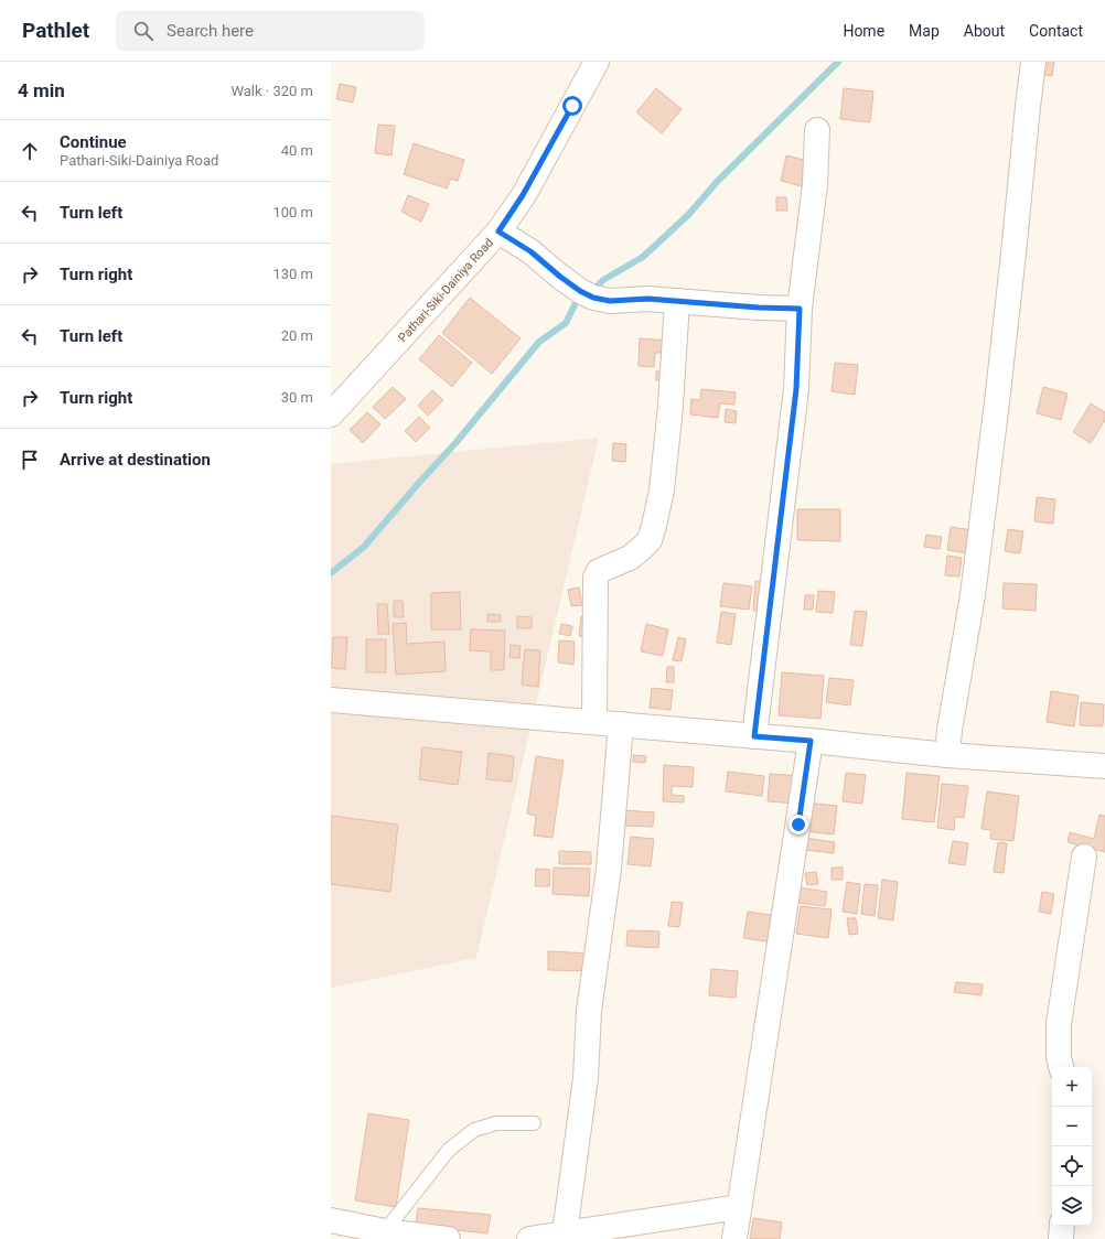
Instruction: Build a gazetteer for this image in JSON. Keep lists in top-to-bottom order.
{
  "streets": {
    "street": ["Pathari-Siki-Dainiya Road"]
  },
  "page": {
    "header": "Pathlet",
    "search": "Search here",
    "nav": [
      "Home",
      "Map",
      "About",
      "Contact"
    ],
    "heading": ["4 min", "Walk · 320 m"],
    "list": [
      ["Continue", "Pathari-Siki-Dainiya Road", "40 m"],
      ["Turn left", "100 m"],
      ["Turn right", "130 m"],
      ["Turn left", "20 m"],
      ["Turn right", "30 m"],
      "Arrive at destination"
    ],
    "map_buttons": ["+", "−"]
  }
}
